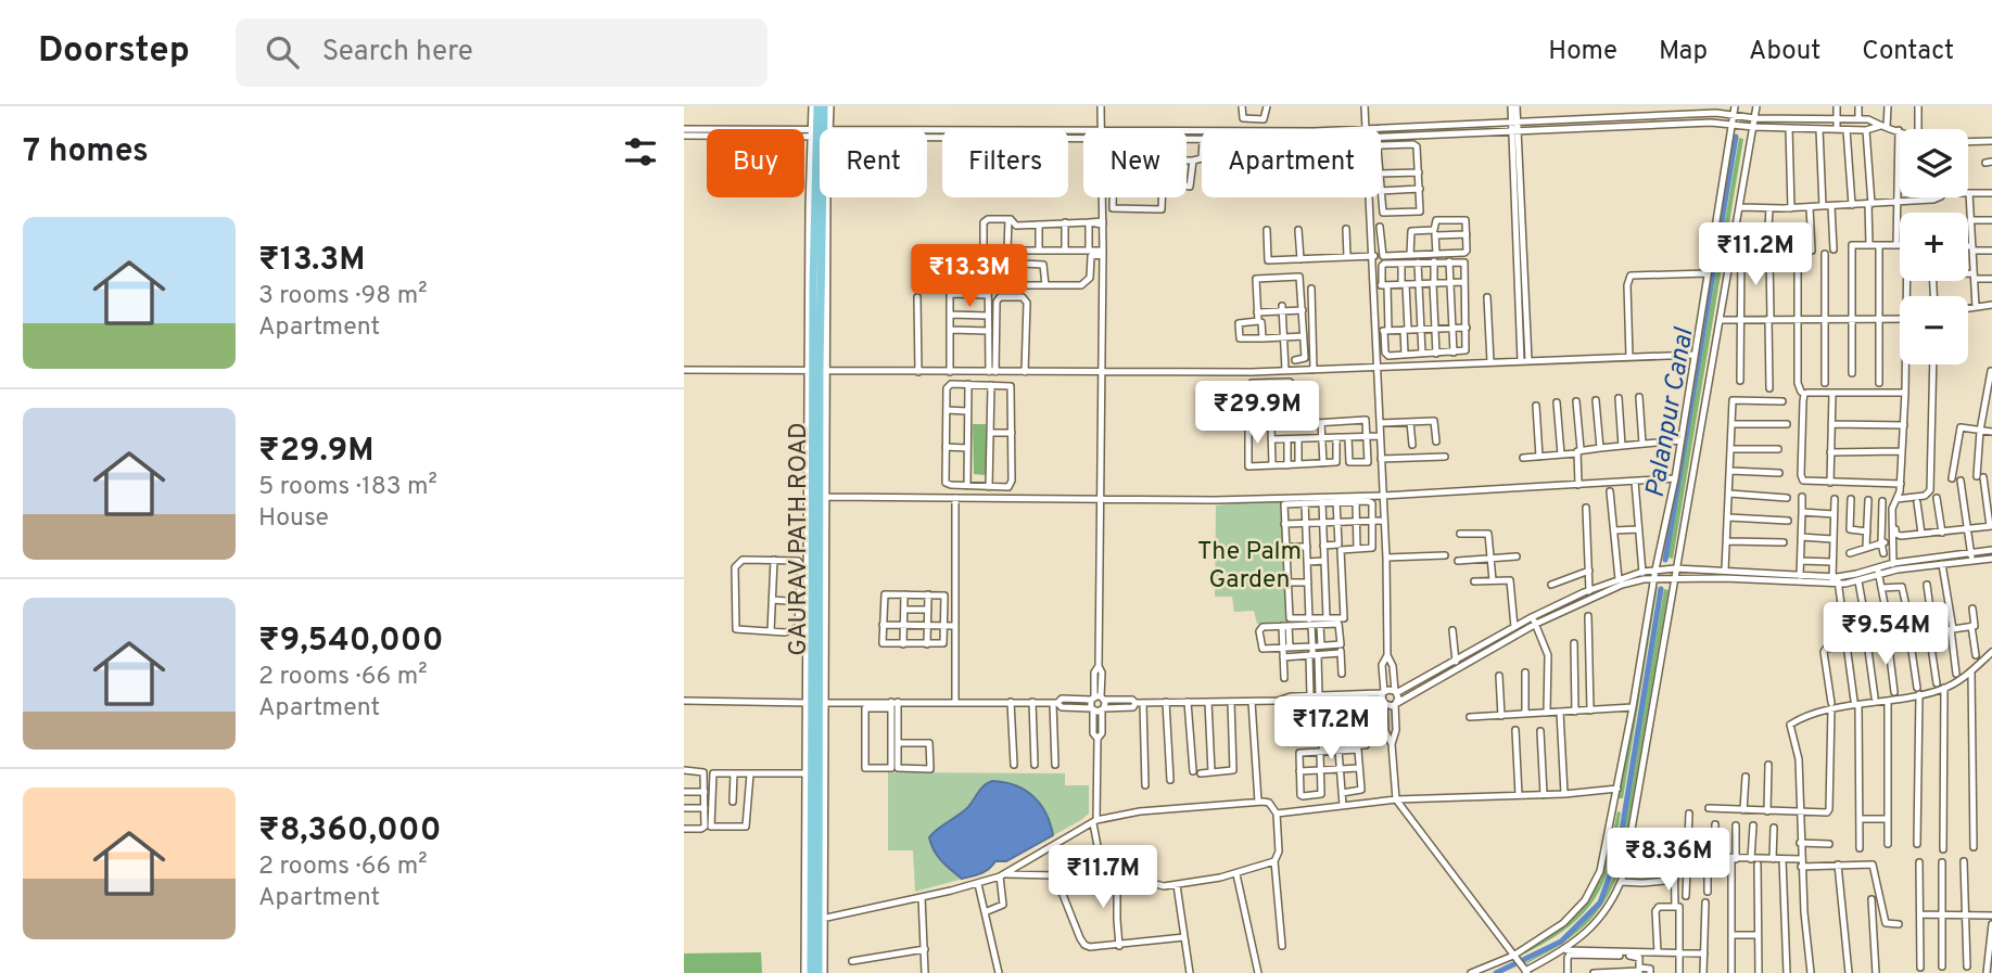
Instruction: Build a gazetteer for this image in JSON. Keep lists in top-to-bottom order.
{
  "streets": {
    "main road": ["GAURAV PATH ROAD"]
  },
  "water": ["Palanpur Canal"],
  "parks": ["The Palm Garden"],
  "page": {
    "header": "Doorstep",
    "search": "Search here",
    "nav": [
      "Home",
      "Map",
      "About",
      "Contact"
    ],
    "heading": "7 homes",
    "map_buttons": ["+", "−"],
    "chip": [
      "Buy",
      "Rent",
      "Filters",
      "New",
      "Apartment"
    ],
    "list": [
      {
        "name": "₹13.3M",
        "note": "3 rooms · 98 m² · Apartment"
      },
      {
        "name": "₹29.9M",
        "note": "5 rooms · 183 m² · House"
      },
      {
        "name": "₹9,540,000",
        "note": "2 rooms · 66 m² · Apartment"
      },
      {
        "name": "₹8,360,000",
        "note": "2 rooms · 66 m² · Apartment"
      }
    ],
    "price": [
      "₹11.2M",
      "₹13.3M",
      "₹29.9M",
      "₹9.54M",
      "₹17.2M",
      "₹8.36M",
      "₹11.7M"
    ]
  }
}
